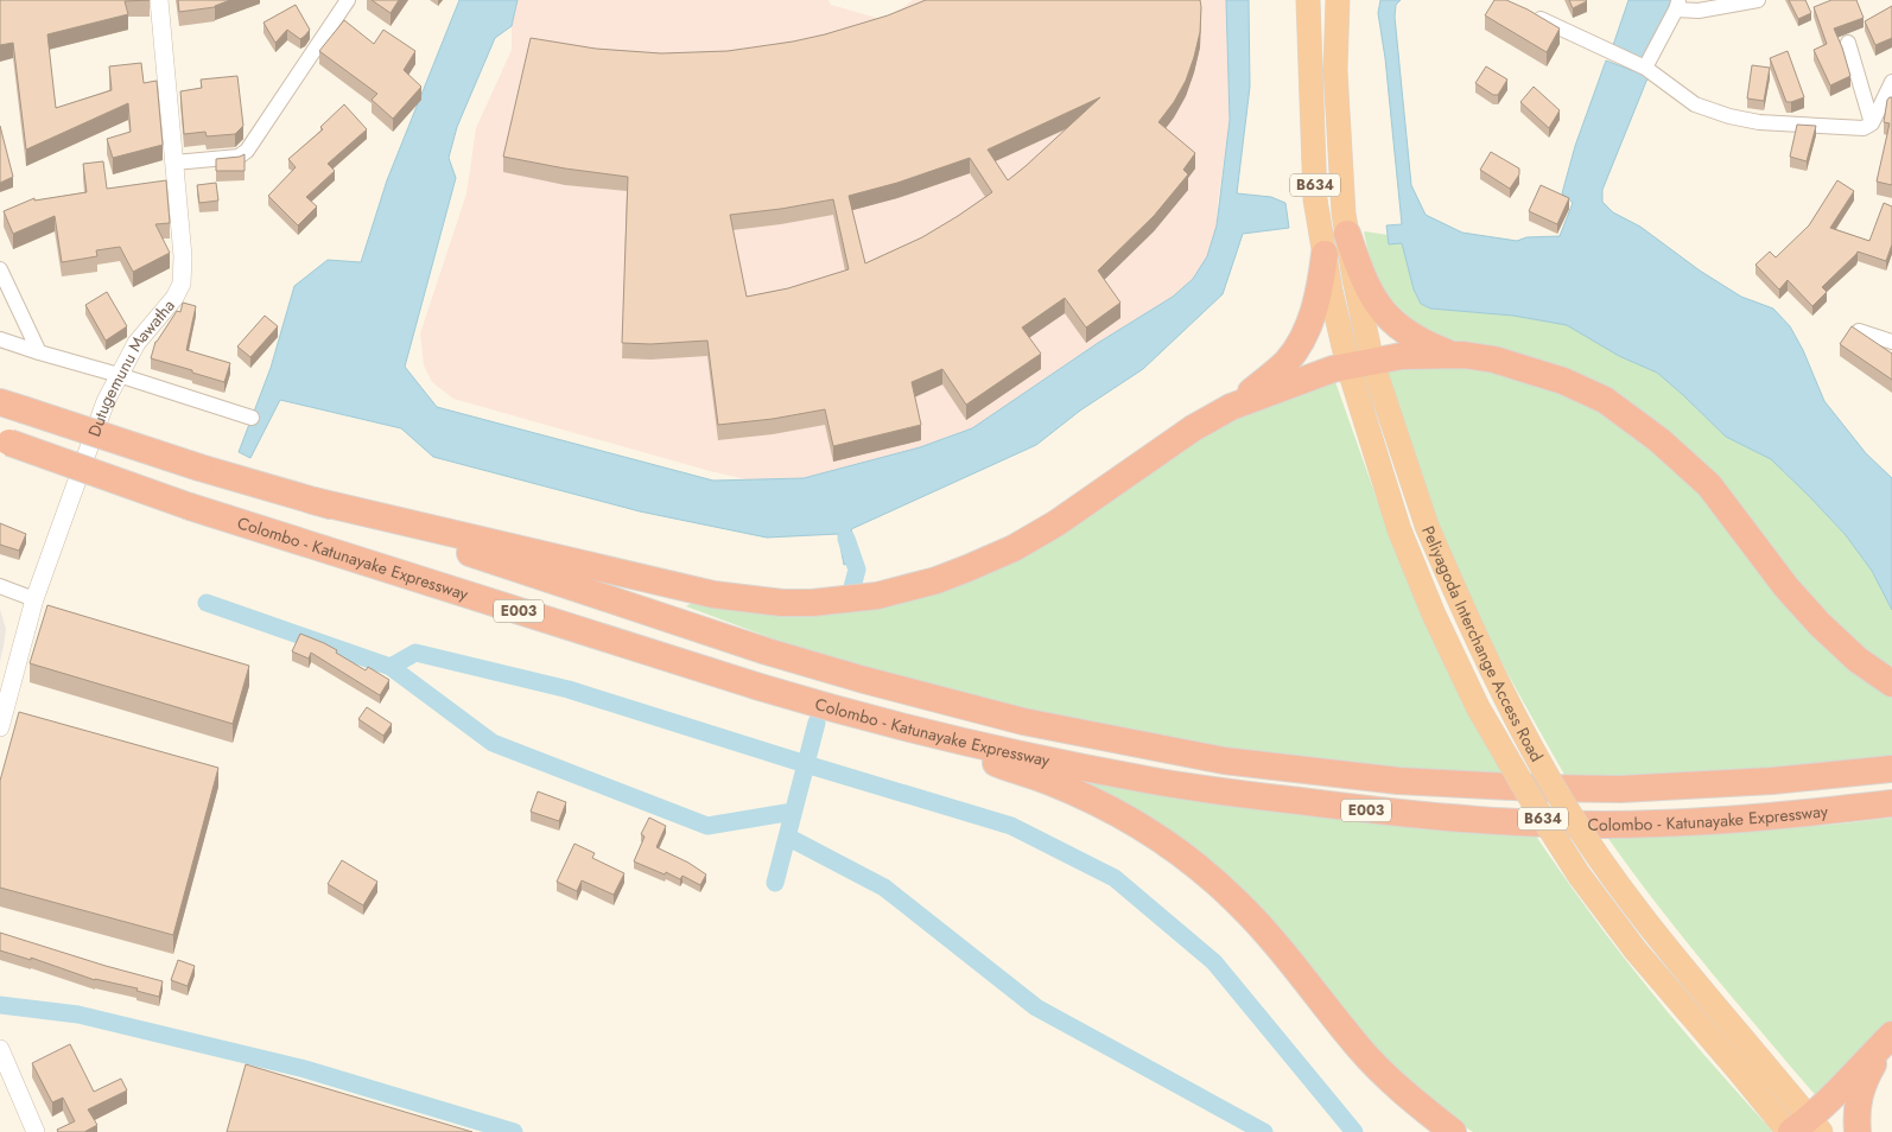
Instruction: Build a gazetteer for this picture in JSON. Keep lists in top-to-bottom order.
{
  "streets": {
    "highway": [
      "B634",
      "Colombo - Katunayake Expressway",
      "E003",
      "Peliyagoda Interchange Access Road"
    ],
    "street": ["Dutugemunu Mawatha"]
  }
}
